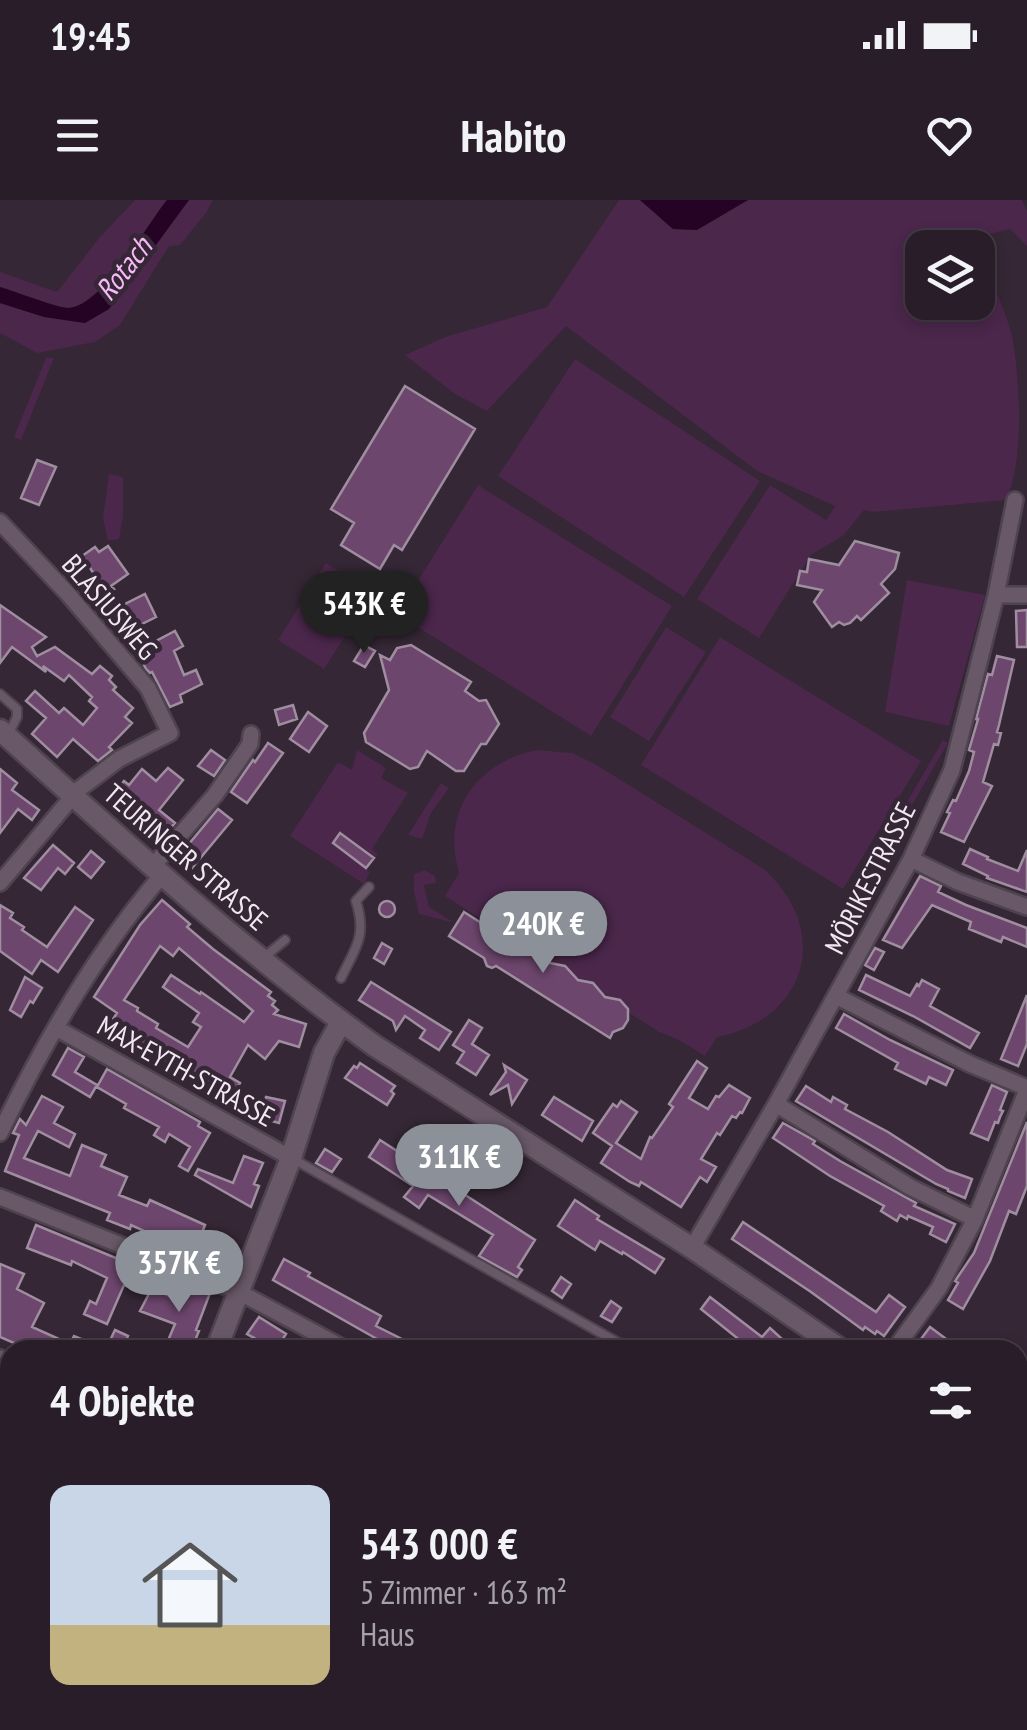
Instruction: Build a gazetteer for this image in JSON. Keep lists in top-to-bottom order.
{
  "streets": {
    "street": [
      "BLASIUSWEG",
      "TEURINGER STRASSE",
      "MÖRIKESTRASSE",
      "MAX-EYTH-STRASSE"
    ]
  },
  "crossings": [
    ["BLASIUSWEG", "TEURINGER STRASSE"],
    ["TEURINGER STRASSE", "MÖRIKESTRASSE"]
  ],
  "water": ["Rotach"],
  "page": {
    "status": "19:45",
    "header": "Habito",
    "price": [
      "543K €",
      "240K €",
      "311K €",
      "357K €"
    ],
    "heading": "4 Objekte",
    "list": [
      {
        "name": "543 000 €",
        "note": "5 Zimmer · 163 m² · Haus"
      }
    ]
  }
}
